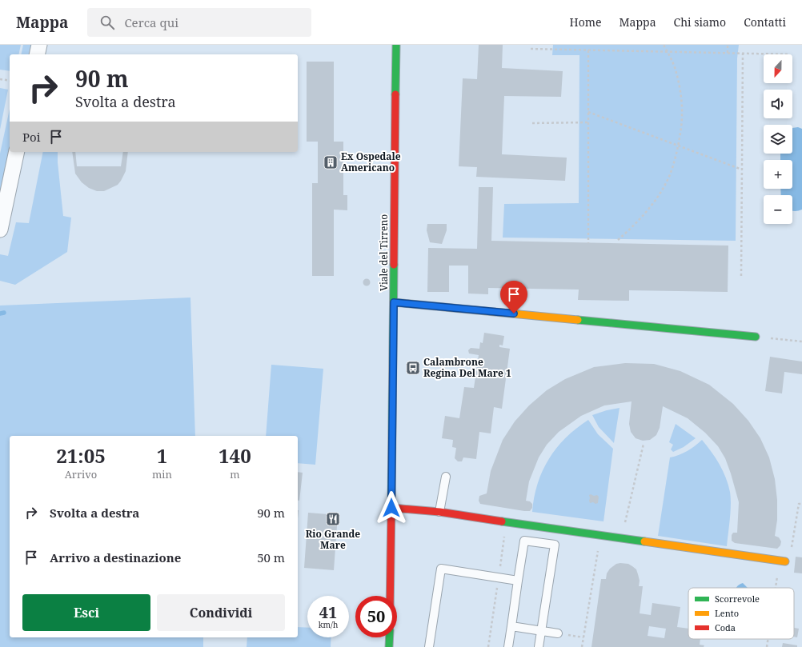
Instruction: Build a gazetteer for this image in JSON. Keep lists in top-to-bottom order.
{
  "streets": {
    "street": ["Viale del Tirreno"]
  },
  "places": {
    "building": ["Ex Ospedale Americano"],
    "bus stop": ["Calambrone Regina Del Mare 1"],
    "restaurant": ["Rio Grande Mare"]
  },
  "legend": ["Scorrevole", "Lento", "Coda"],
  "north": "bottom",
  "page": {
    "header": "Mappa",
    "search": "Cerca qui",
    "nav": [
      "Home",
      "Mappa",
      "Chi siamo",
      "Contatti"
    ],
    "map_buttons": ["+", "−"],
    "turn": ["90 m", "Svolta a destra"],
    "then": "Poi",
    "eta": [
      "21:05",
      "Arrivo",
      "1",
      "min",
      "140",
      "m"
    ],
    "list": [
      {
        "name": "Svolta a destra",
        "value": "90 m"
      },
      {
        "name": "Arrivo a destinazione",
        "value": "50 m"
      }
    ],
    "buttons": ["Esci", "Condividi"],
    "speed": "41 km/h",
    "limit": "50"
  }
}
